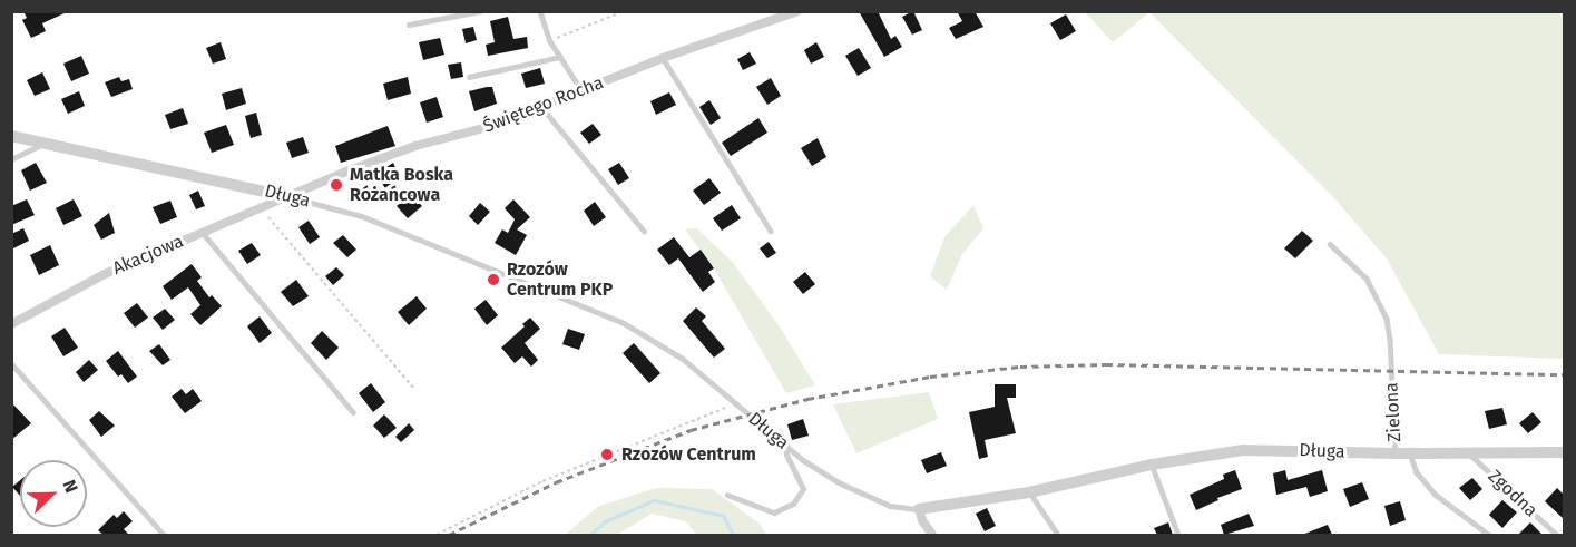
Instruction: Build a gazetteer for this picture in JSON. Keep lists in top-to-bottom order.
{
  "streets": {
    "street": ["Świętego Rocha", "Długa", "Akacjowa"],
    "lane": ["Zielona", "Zgodna"]
  },
  "crossings": [
    ["Świętego Rocha", "Długa"],
    ["Świętego Rocha", "Akacjowa"],
    ["Długa", "Akacjowa"],
    ["Długa", "Zielona"],
    ["Długa", "Zgodna"]
  ],
  "places": ["Matka Boska Różańcowa", "Rzozów Centrum PKP", "Rzozów Centrum"],
  "north": "top right"
}
